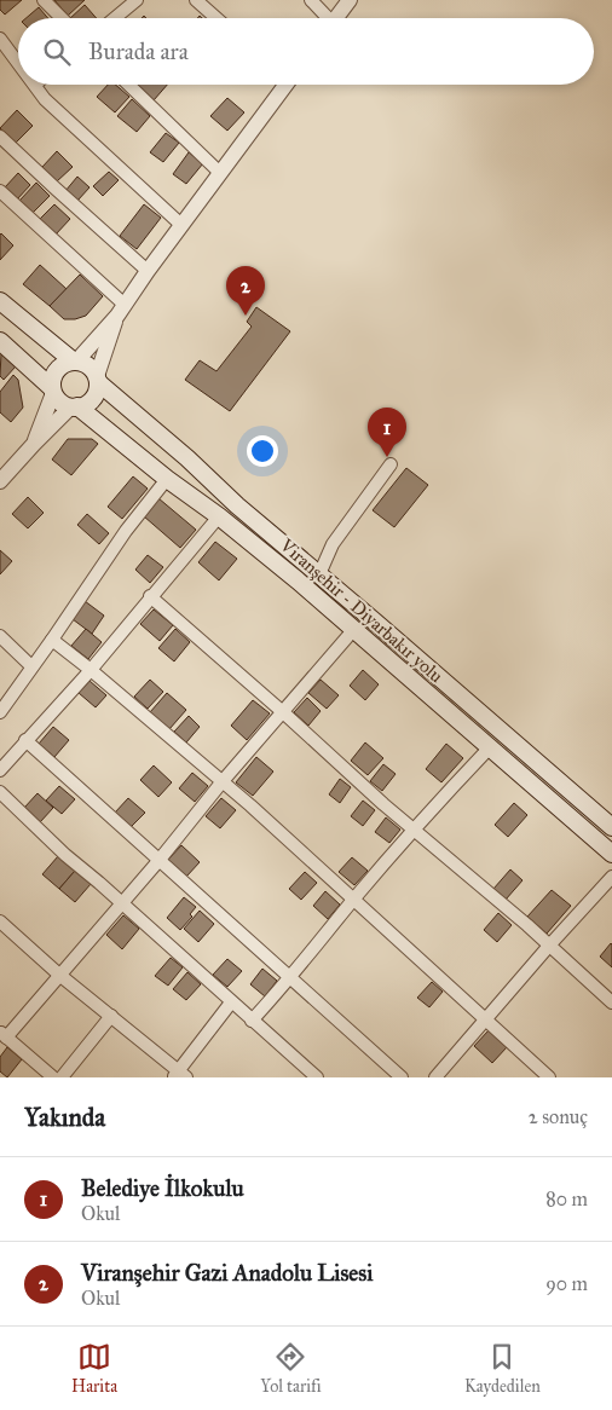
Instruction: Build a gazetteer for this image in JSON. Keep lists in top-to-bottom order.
{
  "streets": {
    "main road": ["Viranşehir - Diyarbakır yolu"]
  },
  "page": {
    "search": "Burada ara",
    "pins": ["2", "1"],
    "heading": ["Yakında", "2 sonuç"],
    "list": [
      {
        "mark": "1",
        "name": "Belediye İlkokulu",
        "note": "Okul",
        "value": "80 m"
      },
      {
        "mark": "2",
        "name": "Viranşehir Gazi Anadolu Lisesi",
        "note": "Okul",
        "value": "90 m"
      }
    ],
    "nav": ["Harita", "Yol tarifi", "Kaydedilen"]
  }
}
